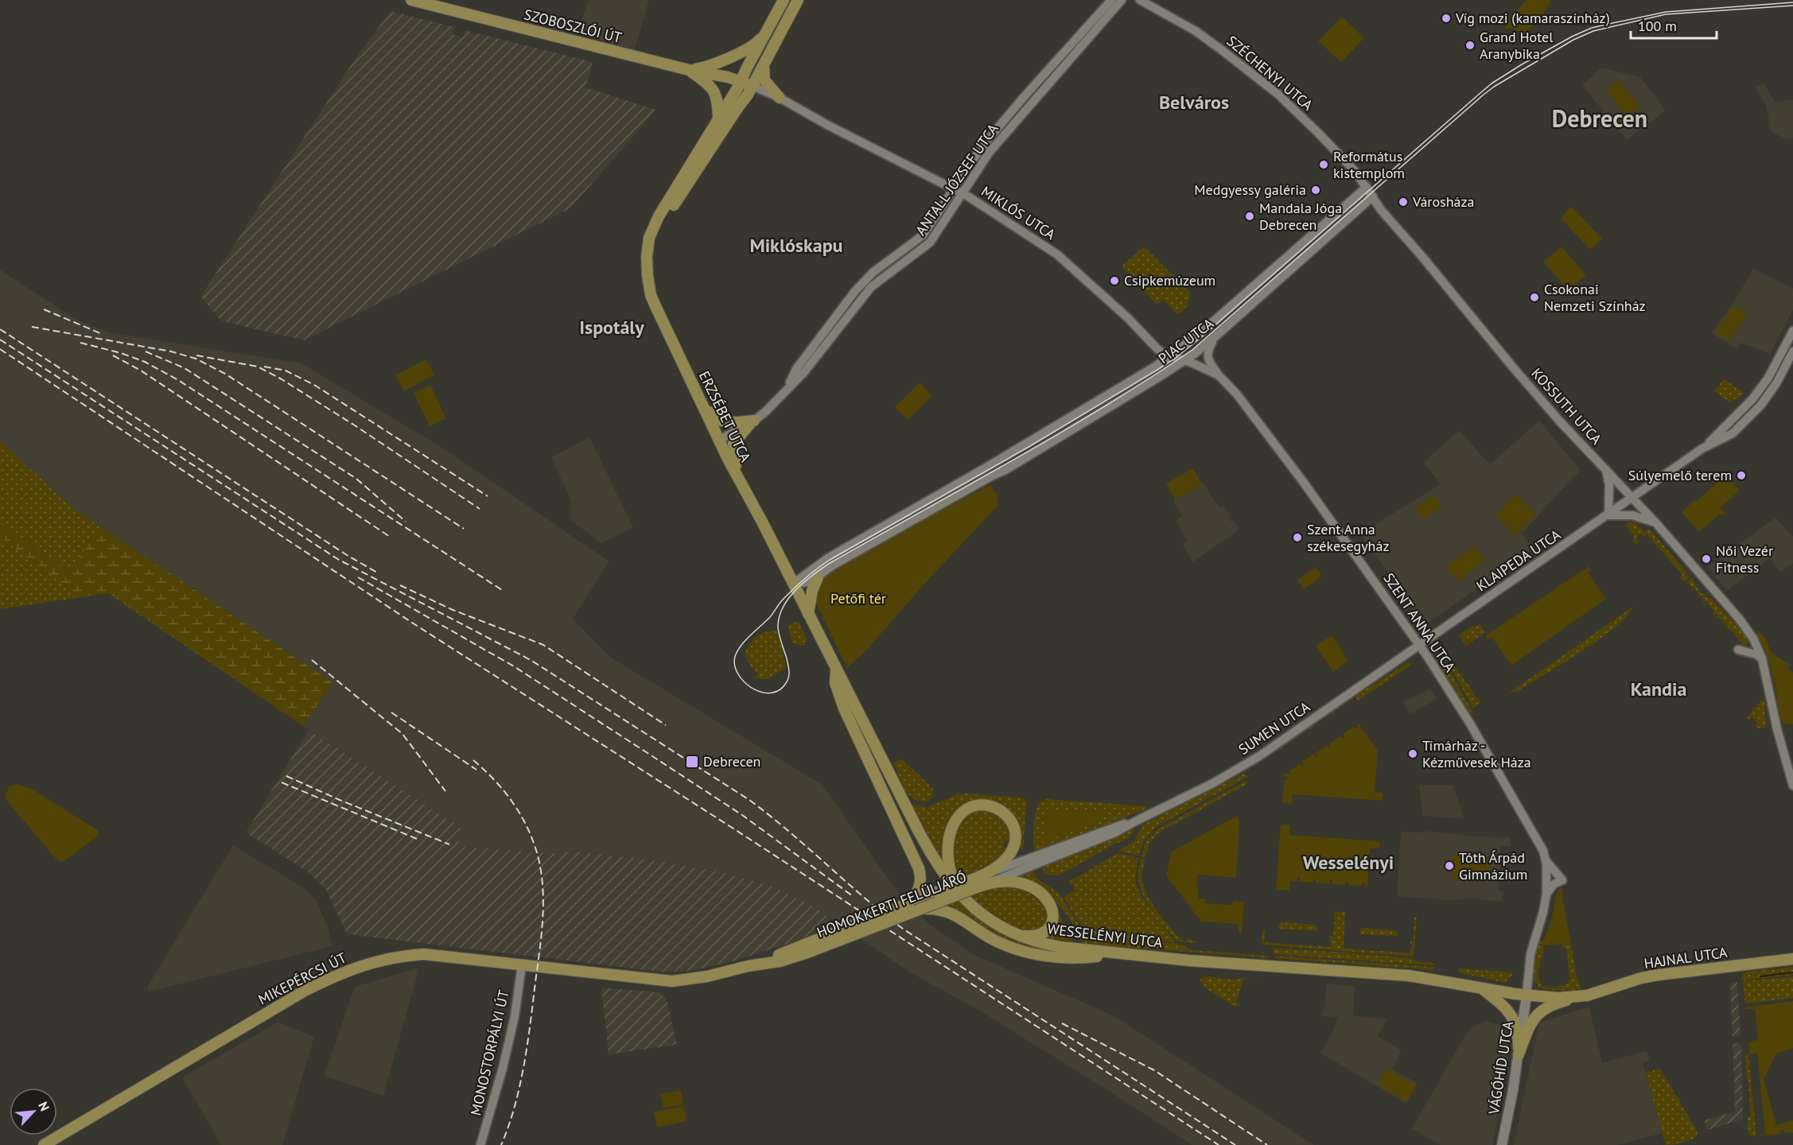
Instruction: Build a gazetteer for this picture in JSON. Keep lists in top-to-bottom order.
{
  "streets": {
    "main road": [
      "SZOBOSZLÓI ÚT",
      "ERZSÉBET UTCA",
      "HOMOKKERTI FELÜLJÁRÓ",
      "WESSELÉNYI UTCA",
      "HAJNAL UTCA",
      "MIKEPÉRCSI ÚT",
      "VÁGÓHÍD UTCA"
    ],
    "street": [
      "SZÉCHENYI UTCA",
      "ANTALL JÓZSEF UTCA",
      "MIKLÓS UTCA",
      "PIAC UTCA",
      "KOSSUTH UTCA",
      "KLAIPEDA UTCA",
      "SZENT ANNA UTCA",
      "SUMEN UTCA",
      "MONOSTORPÁLYI ÚT"
    ]
  },
  "crossings": [
    ["SZOBOSZLÓI ÚT", "ERZSÉBET UTCA"],
    ["SZÉCHENYI UTCA", "PIAC UTCA"],
    ["SZÉCHENYI UTCA", "KOSSUTH UTCA"],
    ["ANTALL JÓZSEF UTCA", "MIKLÓS UTCA"],
    ["ANTALL JÓZSEF UTCA", "ERZSÉBET UTCA"],
    ["MIKLÓS UTCA", "PIAC UTCA"],
    ["MIKLÓS UTCA", "ERZSÉBET UTCA"],
    ["MIKLÓS UTCA", "SZENT ANNA UTCA"],
    ["PIAC UTCA", "KOSSUTH UTCA"],
    ["PIAC UTCA", "ERZSÉBET UTCA"],
    ["PIAC UTCA", "SZENT ANNA UTCA"],
    ["PIAC UTCA", "WESSELÉNYI UTCA"],
    ["KOSSUTH UTCA", "KLAIPEDA UTCA"],
    ["ERZSÉBET UTCA", "WESSELÉNYI UTCA"],
    ["KLAIPEDA UTCA", "SZENT ANNA UTCA"],
    ["KLAIPEDA UTCA", "SUMEN UTCA"],
    ["SZENT ANNA UTCA", "SUMEN UTCA"],
    ["SZENT ANNA UTCA", "WESSELÉNYI UTCA"],
    ["SZENT ANNA UTCA", "HAJNAL UTCA"],
    ["SZENT ANNA UTCA", "VÁGÓHÍD UTCA"],
    ["SUMEN UTCA", "HOMOKKERTI FELÜLJÁRÓ"],
    ["HOMOKKERTI FELÜLJÁRÓ", "MIKEPÉRCSI ÚT"],
    ["WESSELÉNYI UTCA", "HAJNAL UTCA"],
    ["WESSELÉNYI UTCA", "VÁGÓHÍD UTCA"],
    ["HAJNAL UTCA", "VÁGÓHÍD UTCA"],
    ["MIKEPÉRCSI ÚT", "MONOSTORPÁLYI ÚT"]
  ],
  "districts": [
    "Belváros",
    "Debrecen",
    "Miklóskapu",
    "Ispotály",
    "Kandia",
    "Wesselényi"
  ],
  "parks": ["Petőfi tér"],
  "places": {
    "other": [
      "Víg mozi (kamaraszínház)",
      "Grand Hotel Aranybika",
      "Református kistemplom",
      "Medgyessy galéria",
      "Városháza",
      "Mandala Jóga Debrecen",
      "Csipkemúzeum",
      "Csokonai Nemzeti Színház",
      "Súlyemelő terem",
      "Szent Anna székesegyház",
      "Női Vezér Fitness",
      "Tímárház - Kézművesek Háza",
      "Tóth Árpád Gimnázium"
    ],
    "transit": ["Debrecen"]
  },
  "scale_bar": "100 m",
  "north": "top right"
}
